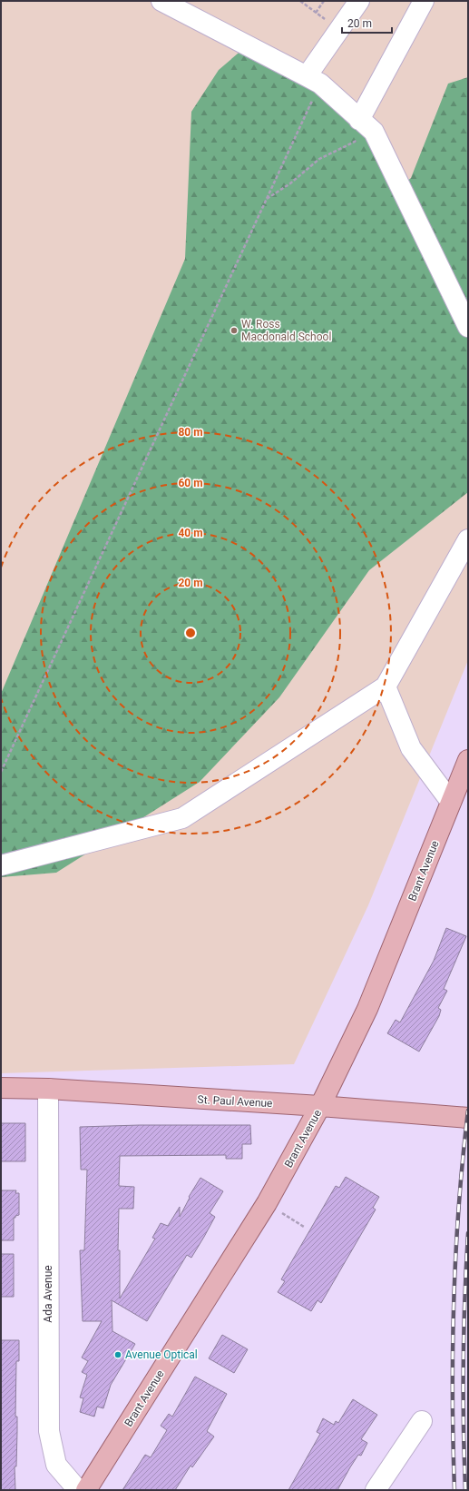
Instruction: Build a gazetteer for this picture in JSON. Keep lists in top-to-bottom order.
{
  "streets": {
    "main road": ["Brant Avenue", "St. Paul Avenue"],
    "street": ["Ada Avenue"]
  },
  "crossings": [
    ["Brant Avenue", "St. Paul Avenue"],
    ["St. Paul Avenue", "Ada Avenue"]
  ],
  "places": ["W. Ross Macdonald School", "Avenue Optical"],
  "scale_bar": "20 m",
  "rings": [
    "80 m",
    "60 m",
    "40 m",
    "20 m"
  ]
}
